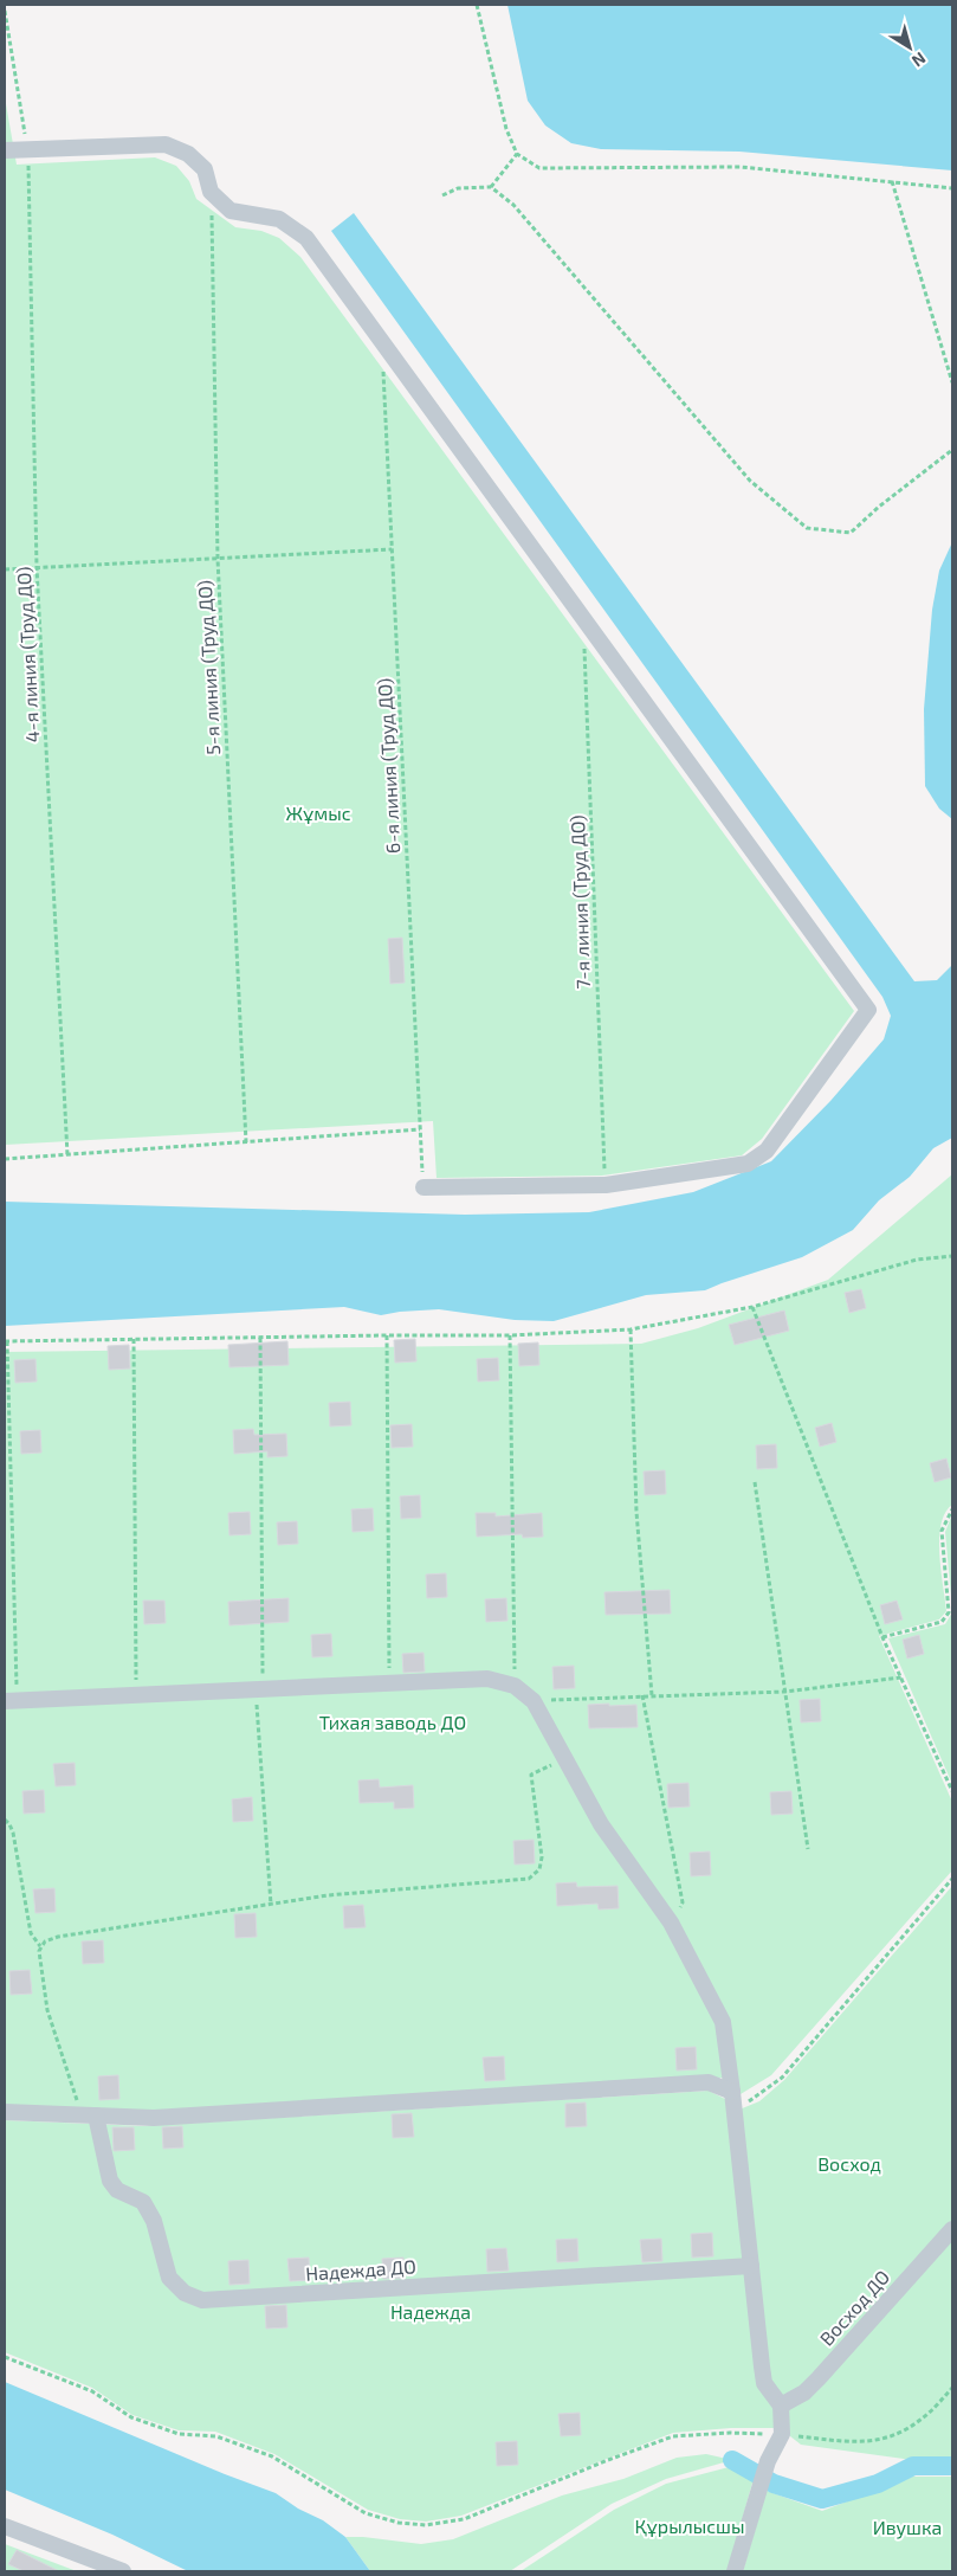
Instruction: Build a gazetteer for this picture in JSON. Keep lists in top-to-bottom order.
{
  "streets": {
    "street": ["Надежда ДО", "Восход ДО"],
    "path": [
      "4-я линия (Труд ДО)",
      "5-я линия (Труд ДО)",
      "6-я линия (Труд ДО)",
      "7-я линия (Труд ДО)"
    ]
  },
  "parks": [
    "Жұмыс",
    "Тихая заводь ДО",
    "Восход",
    "Надежда",
    "Құрылысшы",
    "Ивушка"
  ],
  "north": "bottom right"
}
